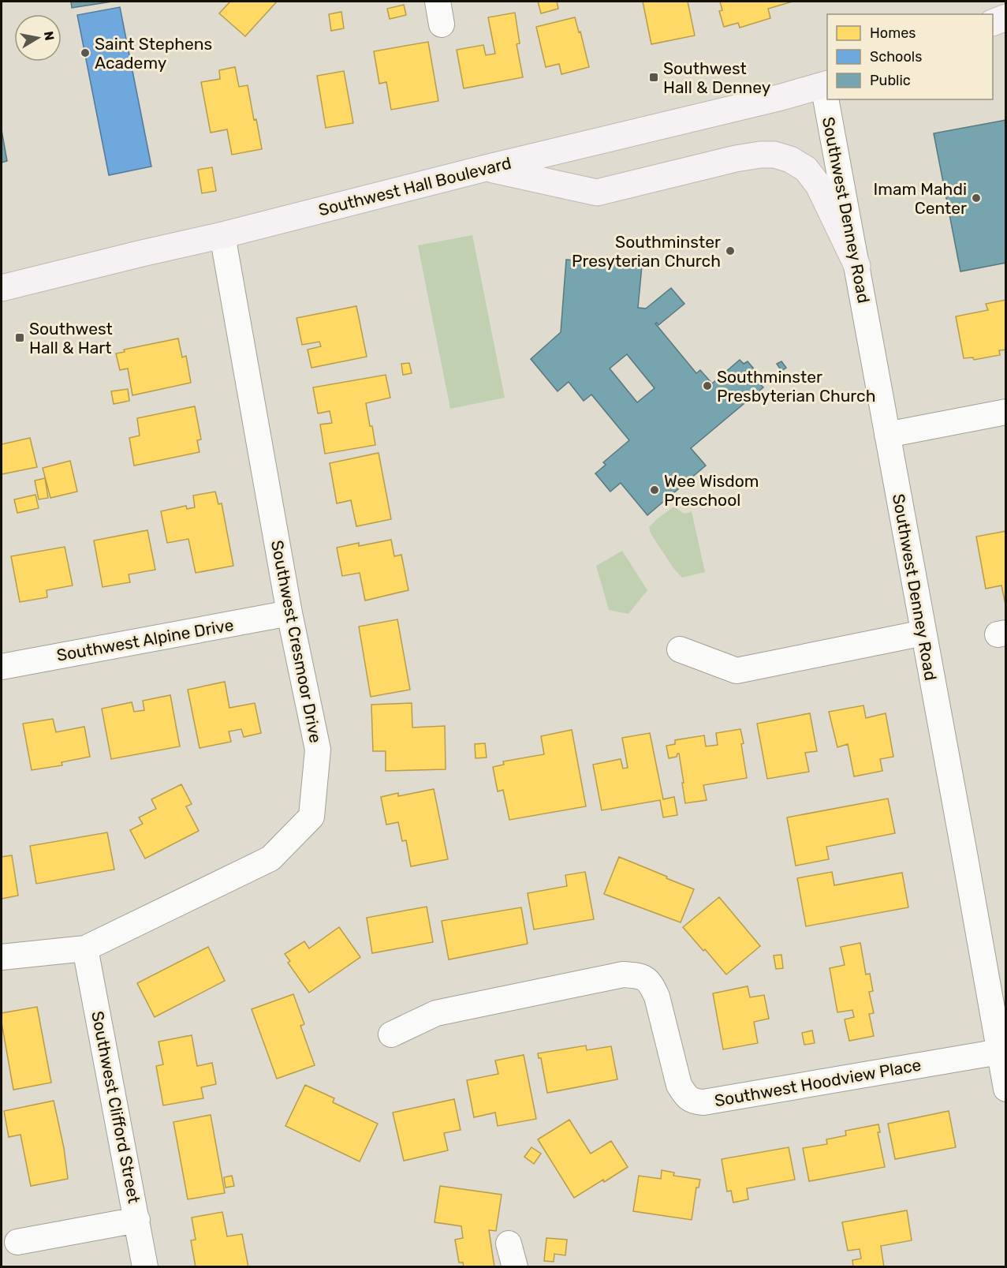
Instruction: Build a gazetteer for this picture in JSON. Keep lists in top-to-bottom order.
{
  "streets": {
    "main road": ["Southwest Hall Boulevard"],
    "street": [
      "Southwest Denney Road",
      "Southwest Alpine Drive",
      "Southwest Cresmoor Drive",
      "Southwest Hoodview Place",
      "Southwest Clifford Street"
    ]
  },
  "crossings": [
    ["Southwest Hall Boulevard", "Southwest Denney Road"],
    ["Southwest Hall Boulevard", "Southwest Cresmoor Drive"],
    ["Southwest Denney Road", "Southwest Hoodview Place"],
    ["Southwest Alpine Drive", "Southwest Cresmoor Drive"],
    ["Southwest Cresmoor Drive", "Southwest Clifford Street"]
  ],
  "places": {
    "other": [
      "Saint Stephens Academy",
      "Imam Mahdi Center",
      "Southminster Presyterian Church",
      "Southminster Presbyterian Church",
      "Wee Wisdom Preschool"
    ],
    "transit": ["Southwest Hall & Denney", "Southwest Hall & Hart"]
  },
  "legend": ["Homes", "Schools", "Public"],
  "north": "right"
}
